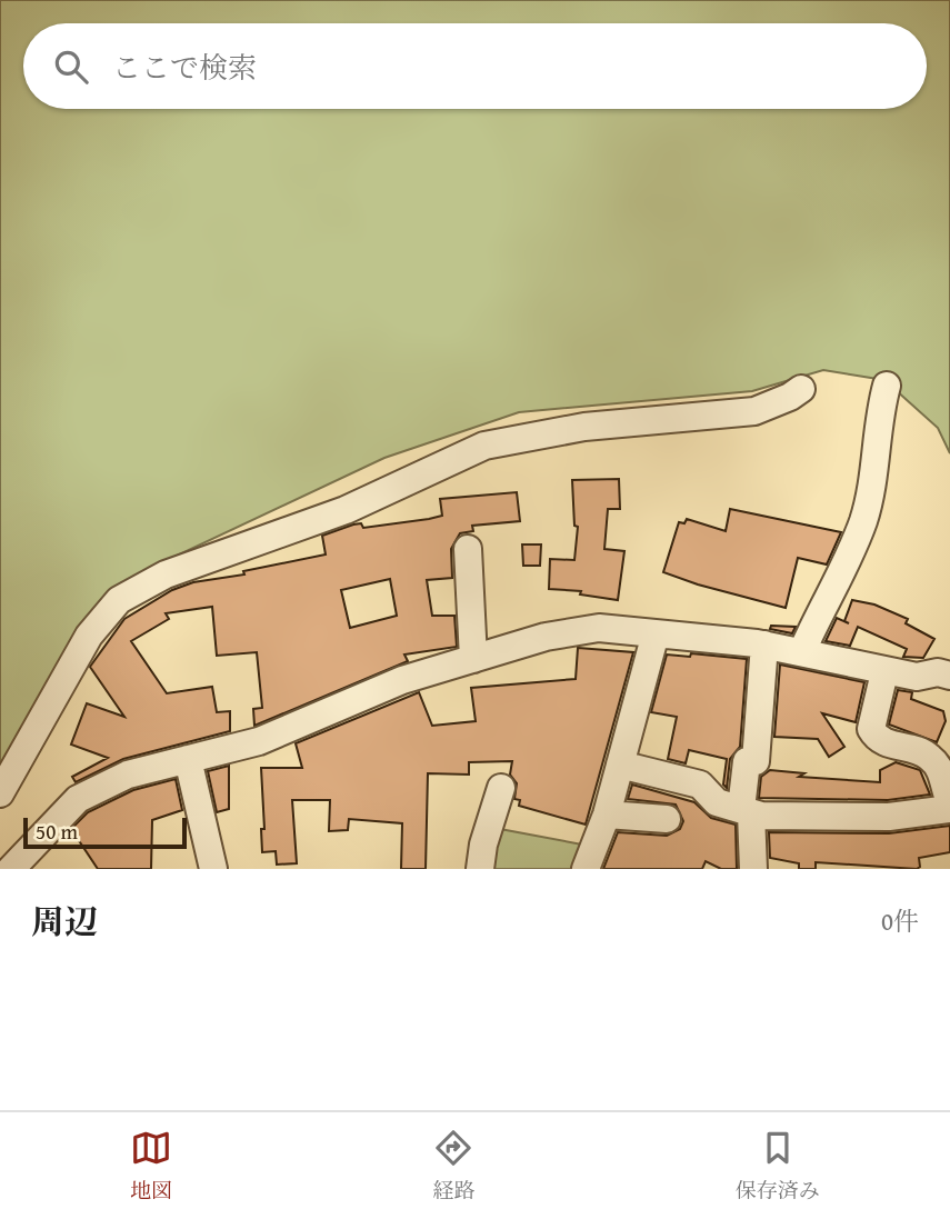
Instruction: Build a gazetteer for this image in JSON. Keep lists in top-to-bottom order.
{
  "scale_bar": "50 m",
  "page": {
    "search": "ここで検索",
    "scale": "50 m",
    "heading": ["周辺", "0件"],
    "nav": ["地図", "経路", "保存済み"]
  }
}
